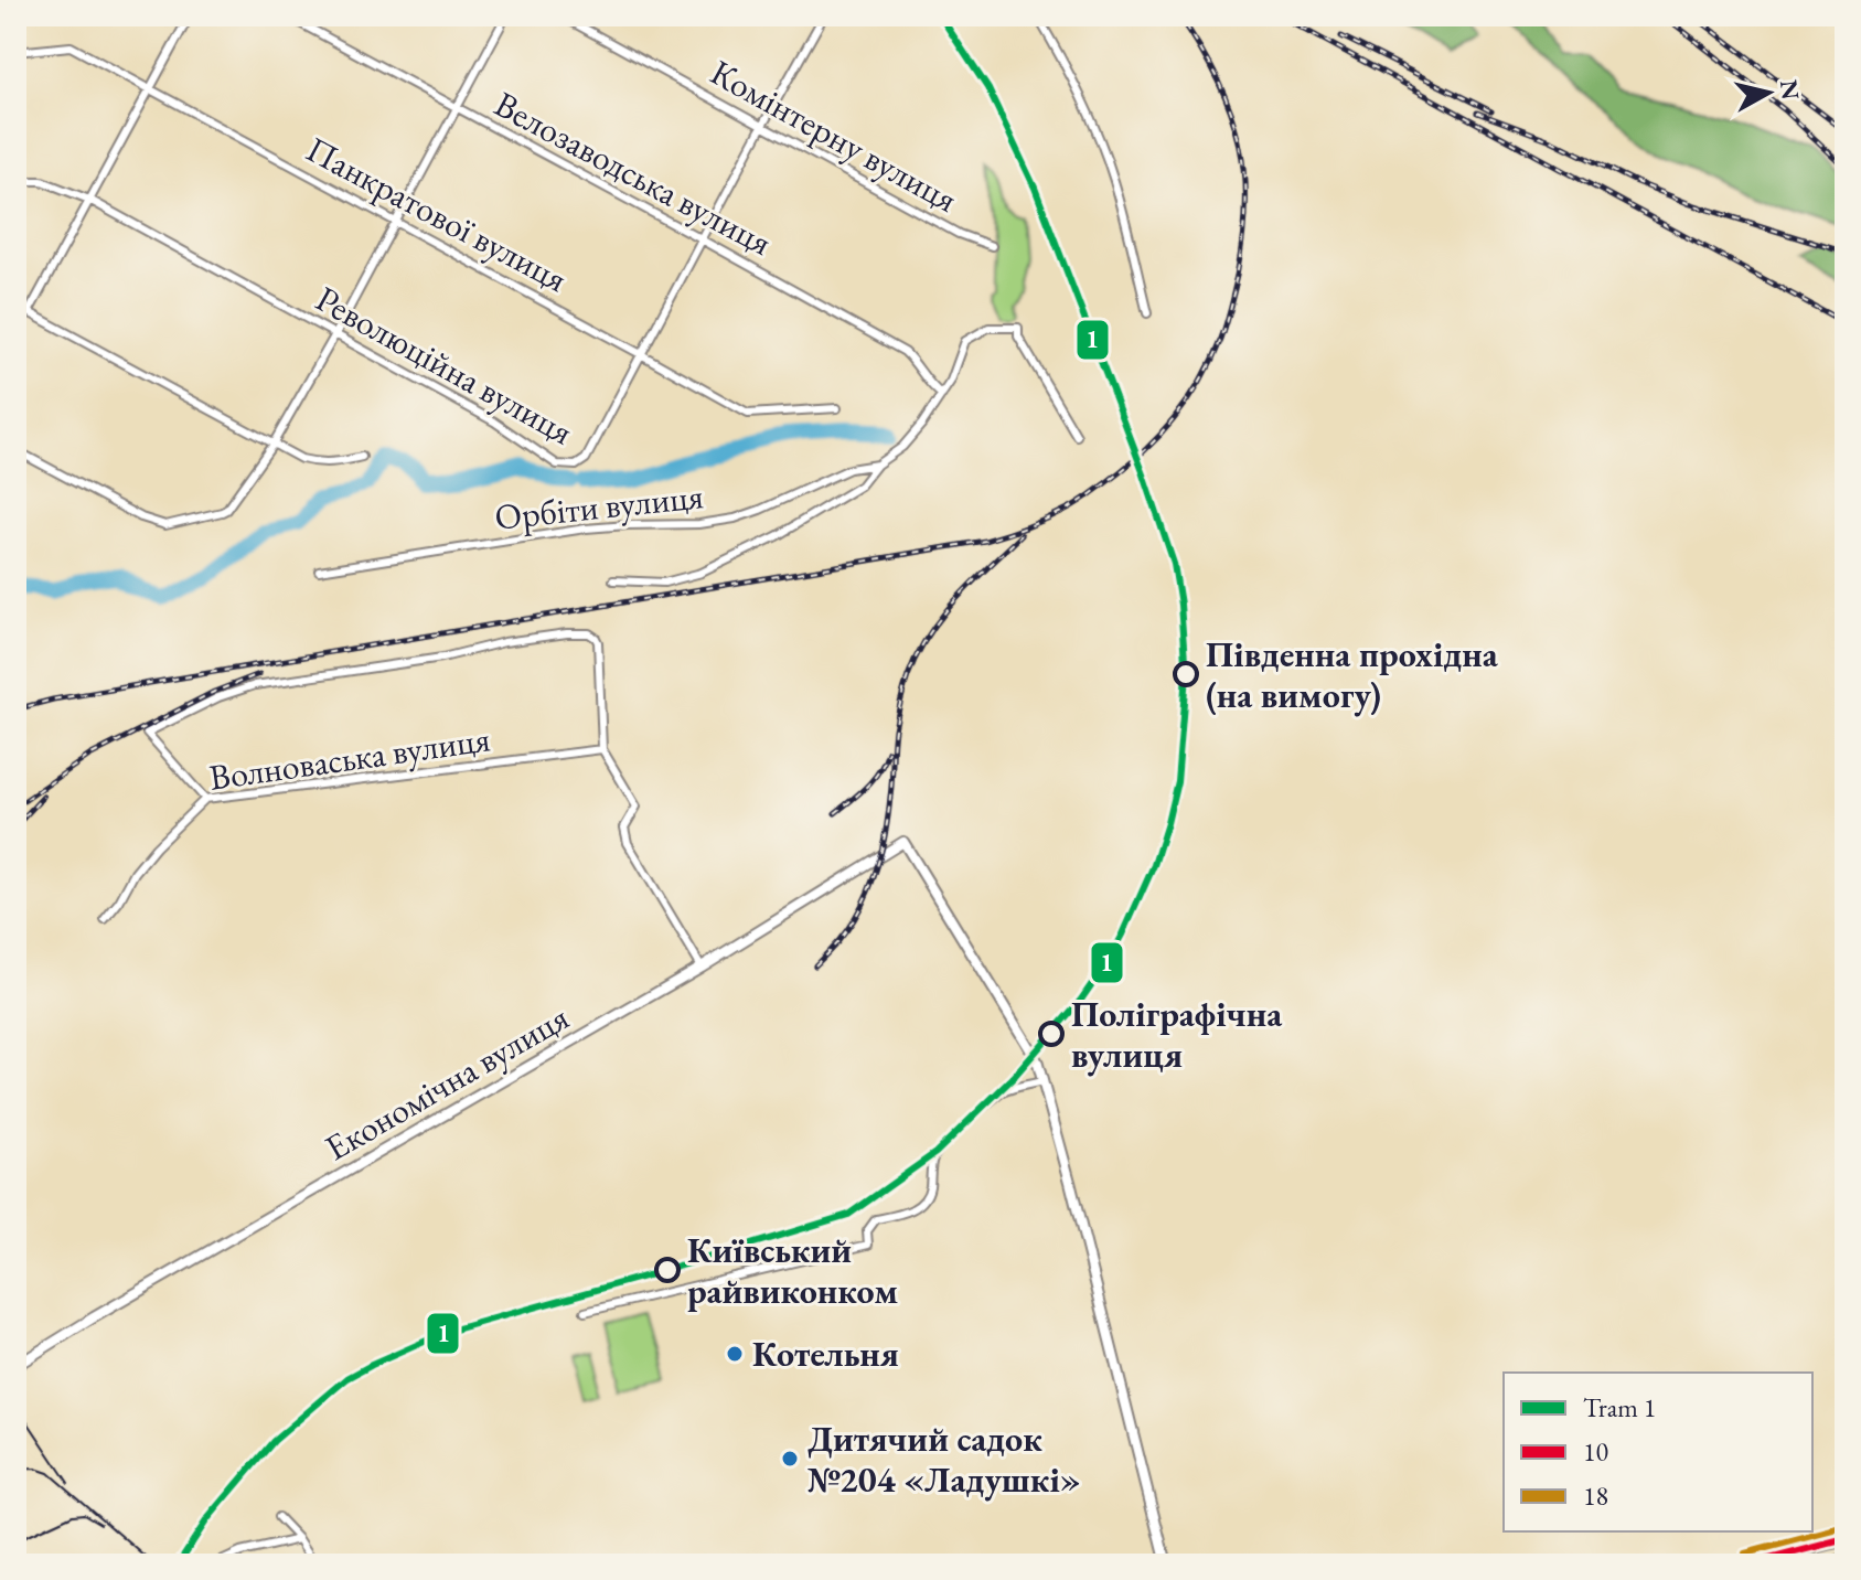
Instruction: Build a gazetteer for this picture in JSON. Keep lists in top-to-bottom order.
{
  "streets": {
    "street": [
      "Комінтерну вулиця",
      "Велозаводська вулиця",
      "Панкратової вулиця",
      "Революційна вулиця",
      "Орбіти вулиця",
      "Волноваська вулиця",
      "Економічна вулиця"
    ]
  },
  "crossings": [
    ["Комінтерну вулиця", "Революційна вулиця"],
    ["Велозаводська вулиця", "Революційна вулиця"],
    ["Панкратової вулиця", "Революційна вулиця"]
  ],
  "places": [
    "Південна прохідна (на вимогу)",
    "Поліграфічна вулиця",
    "Київський райвиконком",
    "Котельня",
    "Дитячий садок №204 «Ладушкі»"
  ],
  "lines": ["tram line 1", "transit line 18", "transit line 10"],
  "legend": ["Tram 1", "10", "18"],
  "north": "right"
}
